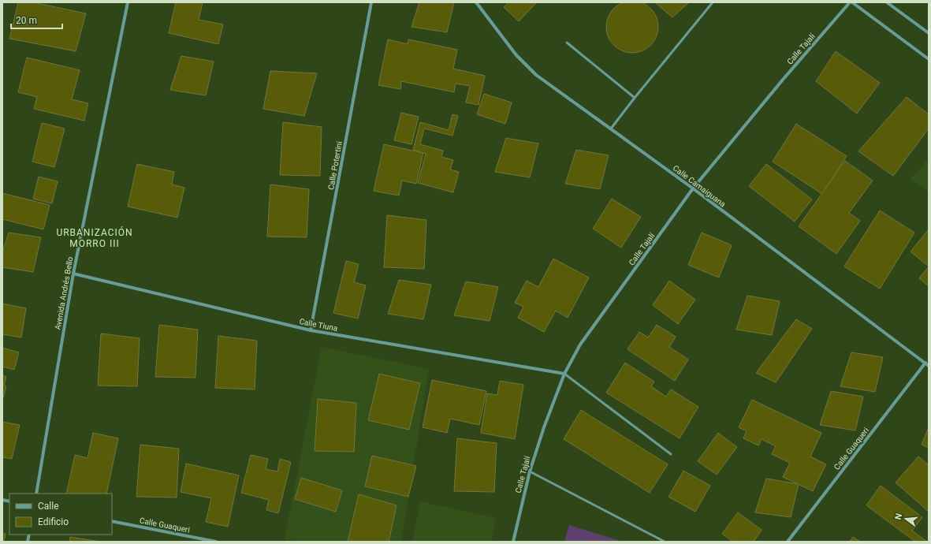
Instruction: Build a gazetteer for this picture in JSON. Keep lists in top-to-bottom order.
{
  "streets": {
    "street": [
      "Calle Tajalí",
      "Calle Potertini",
      "Calle Camaiguana",
      "Avenida Andrés Bello",
      "Calle Tiuna",
      "Calle Guaqueri"
    ]
  },
  "crossings": [
    ["Calle Tajalí", "Calle Camaiguana"],
    ["Calle Tajalí", "Calle Tiuna"],
    ["Calle Potertini", "Calle Tiuna"],
    ["Calle Camaiguana", "Calle Guaqueri"],
    ["Avenida Andrés Bello", "Calle Tiuna"]
  ],
  "districts": ["URBANIZACIÓN MORRO III"],
  "legend": ["Calle", "Edificio"],
  "scale_bar": "20 m",
  "north": "left"
}
